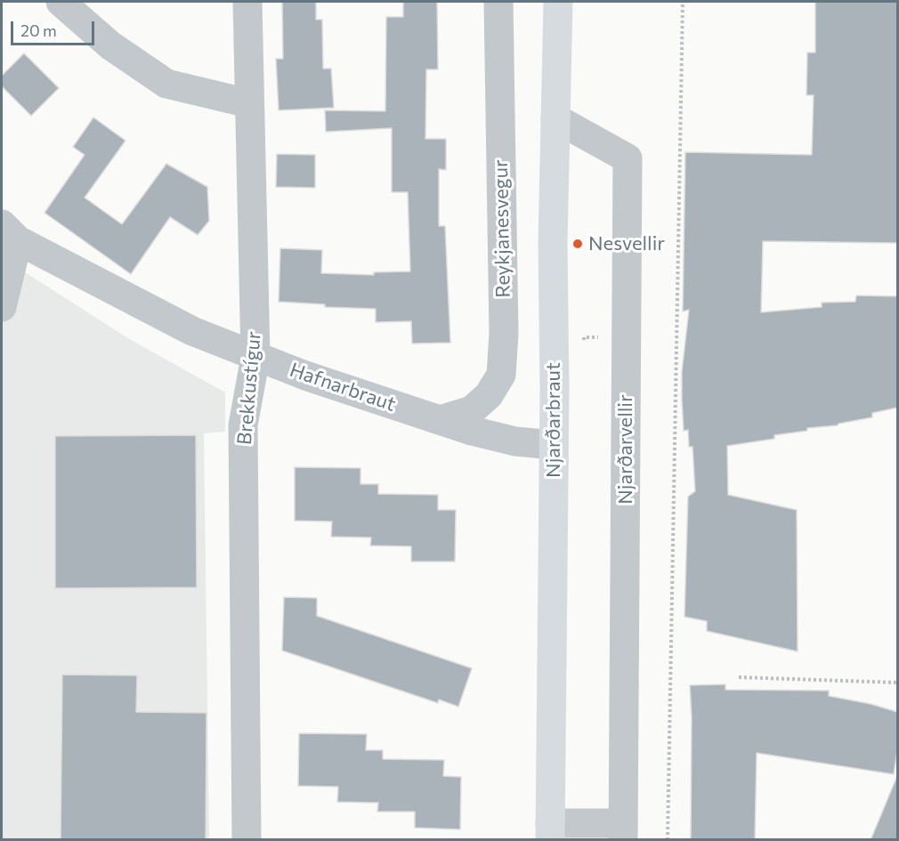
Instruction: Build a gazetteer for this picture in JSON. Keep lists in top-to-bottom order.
{
  "streets": {
    "main road": ["Njarðarbraut"],
    "street": [
      "Reykjanesvegur",
      "Hafnarbraut",
      "Brekkustígur",
      "Njarðarvellir"
    ]
  },
  "crossings": [
    ["Reykjanesvegur", "Hafnarbraut"],
    ["Hafnarbraut", "Brekkustígur"],
    ["Hafnarbraut", "Njarðarbraut"],
    ["Njarðarbraut", "Njarðarvellir"]
  ],
  "places": ["Nesvellir"],
  "scale_bar": "20 m"
}
